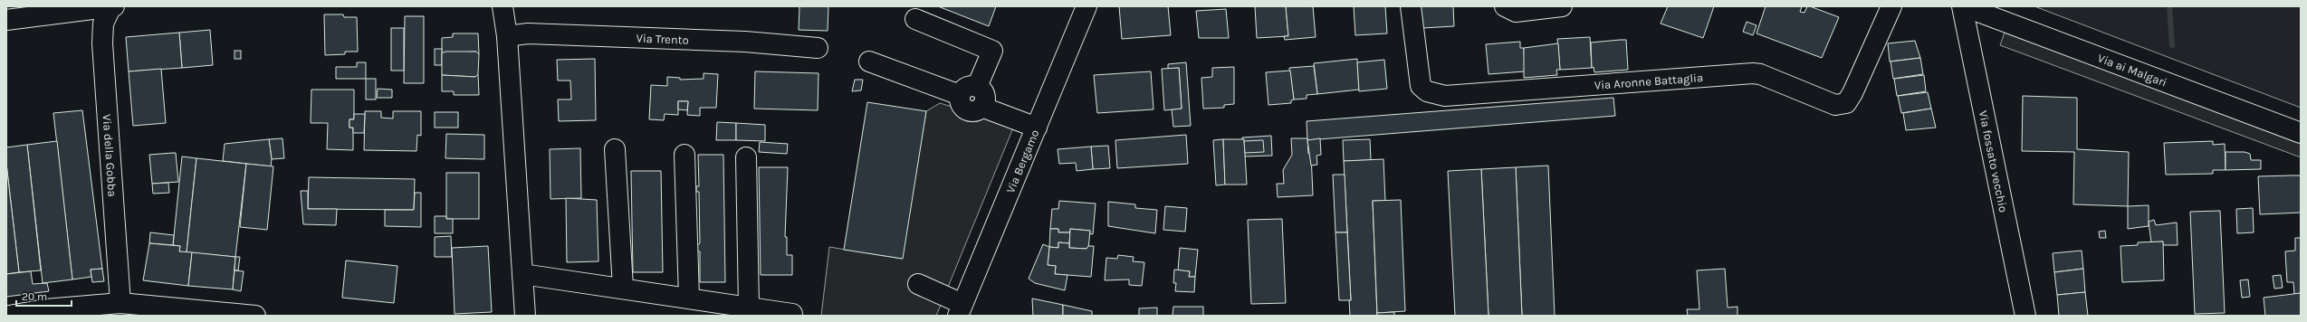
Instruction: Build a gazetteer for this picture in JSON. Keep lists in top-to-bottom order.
{
  "streets": {
    "street": [
      "Via Trento",
      "Via ai Malgari",
      "Via Aronne Battaglia",
      "Via della Gobba",
      "Via Bergamo",
      "Via fossato vecchio"
    ]
  },
  "crossings": [
    ["Via ai Malgari", "Via fossato vecchio"]
  ],
  "scale_bar": "20 m"
}
